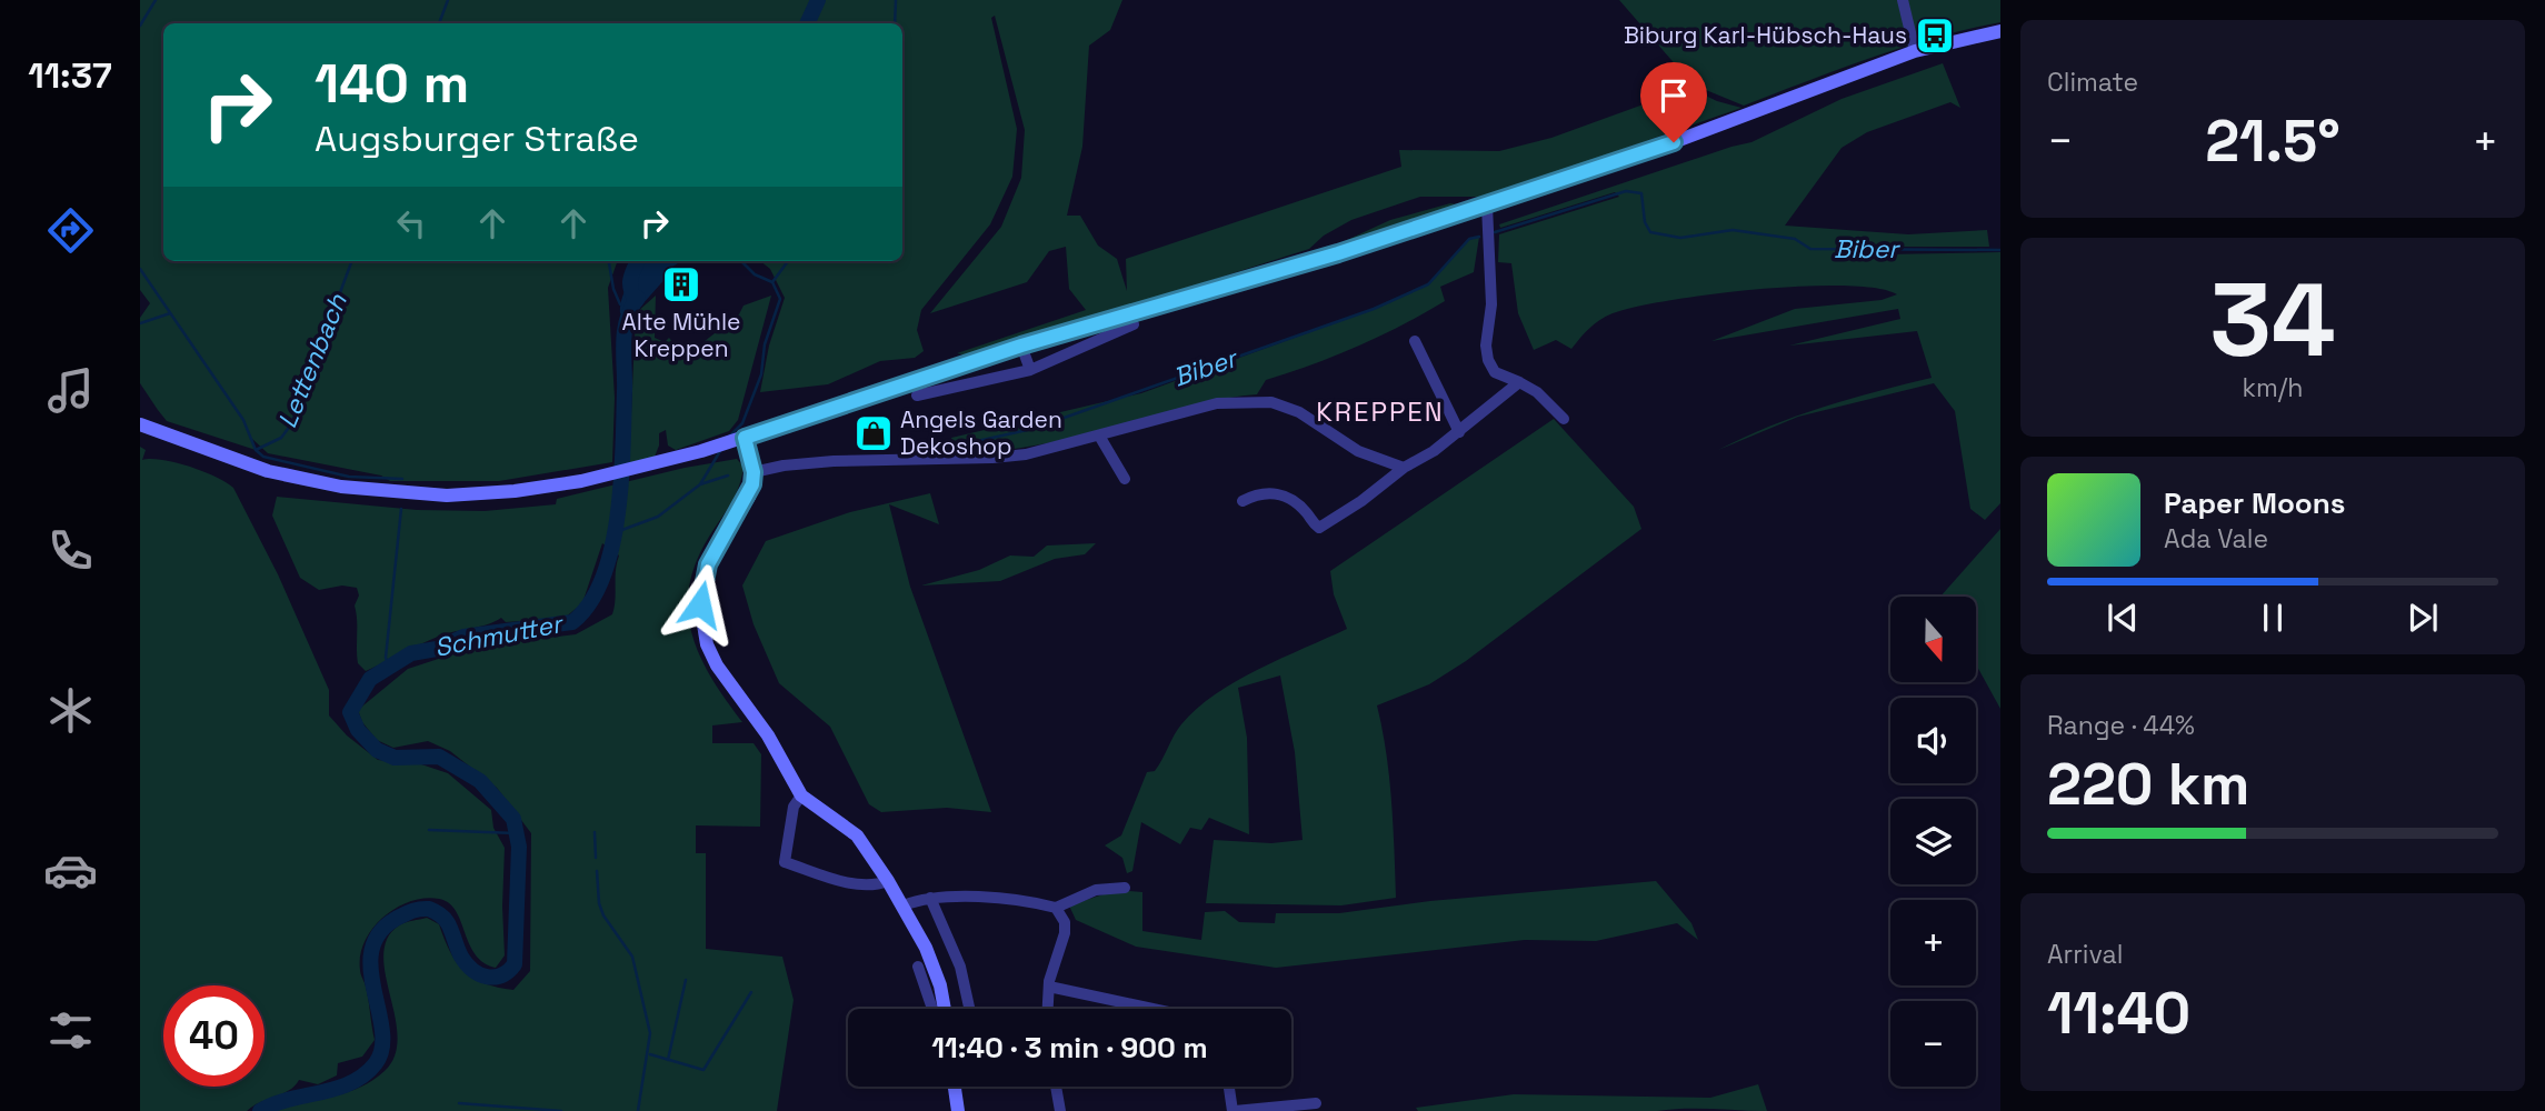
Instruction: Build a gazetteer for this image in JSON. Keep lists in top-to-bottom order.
{
  "districts": ["KREPPEN"],
  "water": ["Biber", "Lettenbach", "Schmutter"],
  "places": {
    "bus stop": ["Biburg Karl-Hübsch-Haus"],
    "building": ["Alte Mühle Kreppen"],
    "shop": ["Angels Garden Dekoshop"]
  },
  "north": "bottom",
  "page": {
    "tabs": "11:37",
    "tile": [
      "Climate",
      ["34", "km/h"],
      ["Range · 44%", "220 km"],
      ["Arrival", "11:40"]
    ],
    "turn": ["140 m", "Augsburger Straße"],
    "heat": ["−", "21.5°", "+"],
    "song": ["Paper Moons", "Ada Vale"],
    "map_buttons": ["+", "−"],
    "limit": "40",
    "trip": "11:40 · 3 min · 900 m"
  }
}
